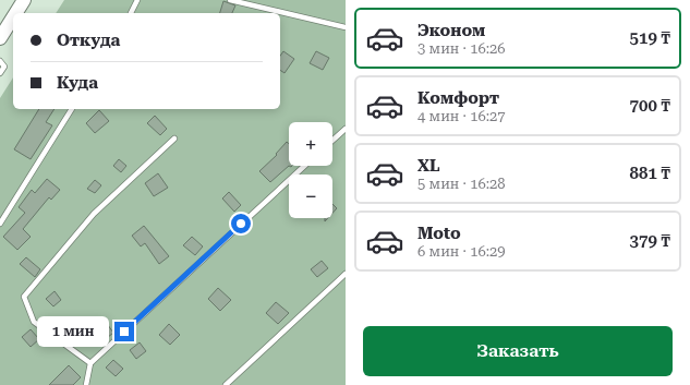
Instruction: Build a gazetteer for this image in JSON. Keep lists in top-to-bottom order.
{
  "page": {
    "list": [
      {
        "name": "Эконом",
        "note": "3 мин · 16:26",
        "value": "519 ₸"
      },
      {
        "name": "Комфорт",
        "note": "4 мин · 16:27",
        "value": "700 ₸"
      },
      {
        "name": "XL",
        "note": "5 мин · 16:28",
        "value": "881 ₸"
      },
      {
        "name": "Moto",
        "note": "6 мин · 16:29",
        "value": "379 ₸"
      }
    ],
    "banner": ["Откуда", "Куда"],
    "map_buttons": ["+", "−"],
    "bubble": "1 мин",
    "buttons": "Заказать"
  }
}
